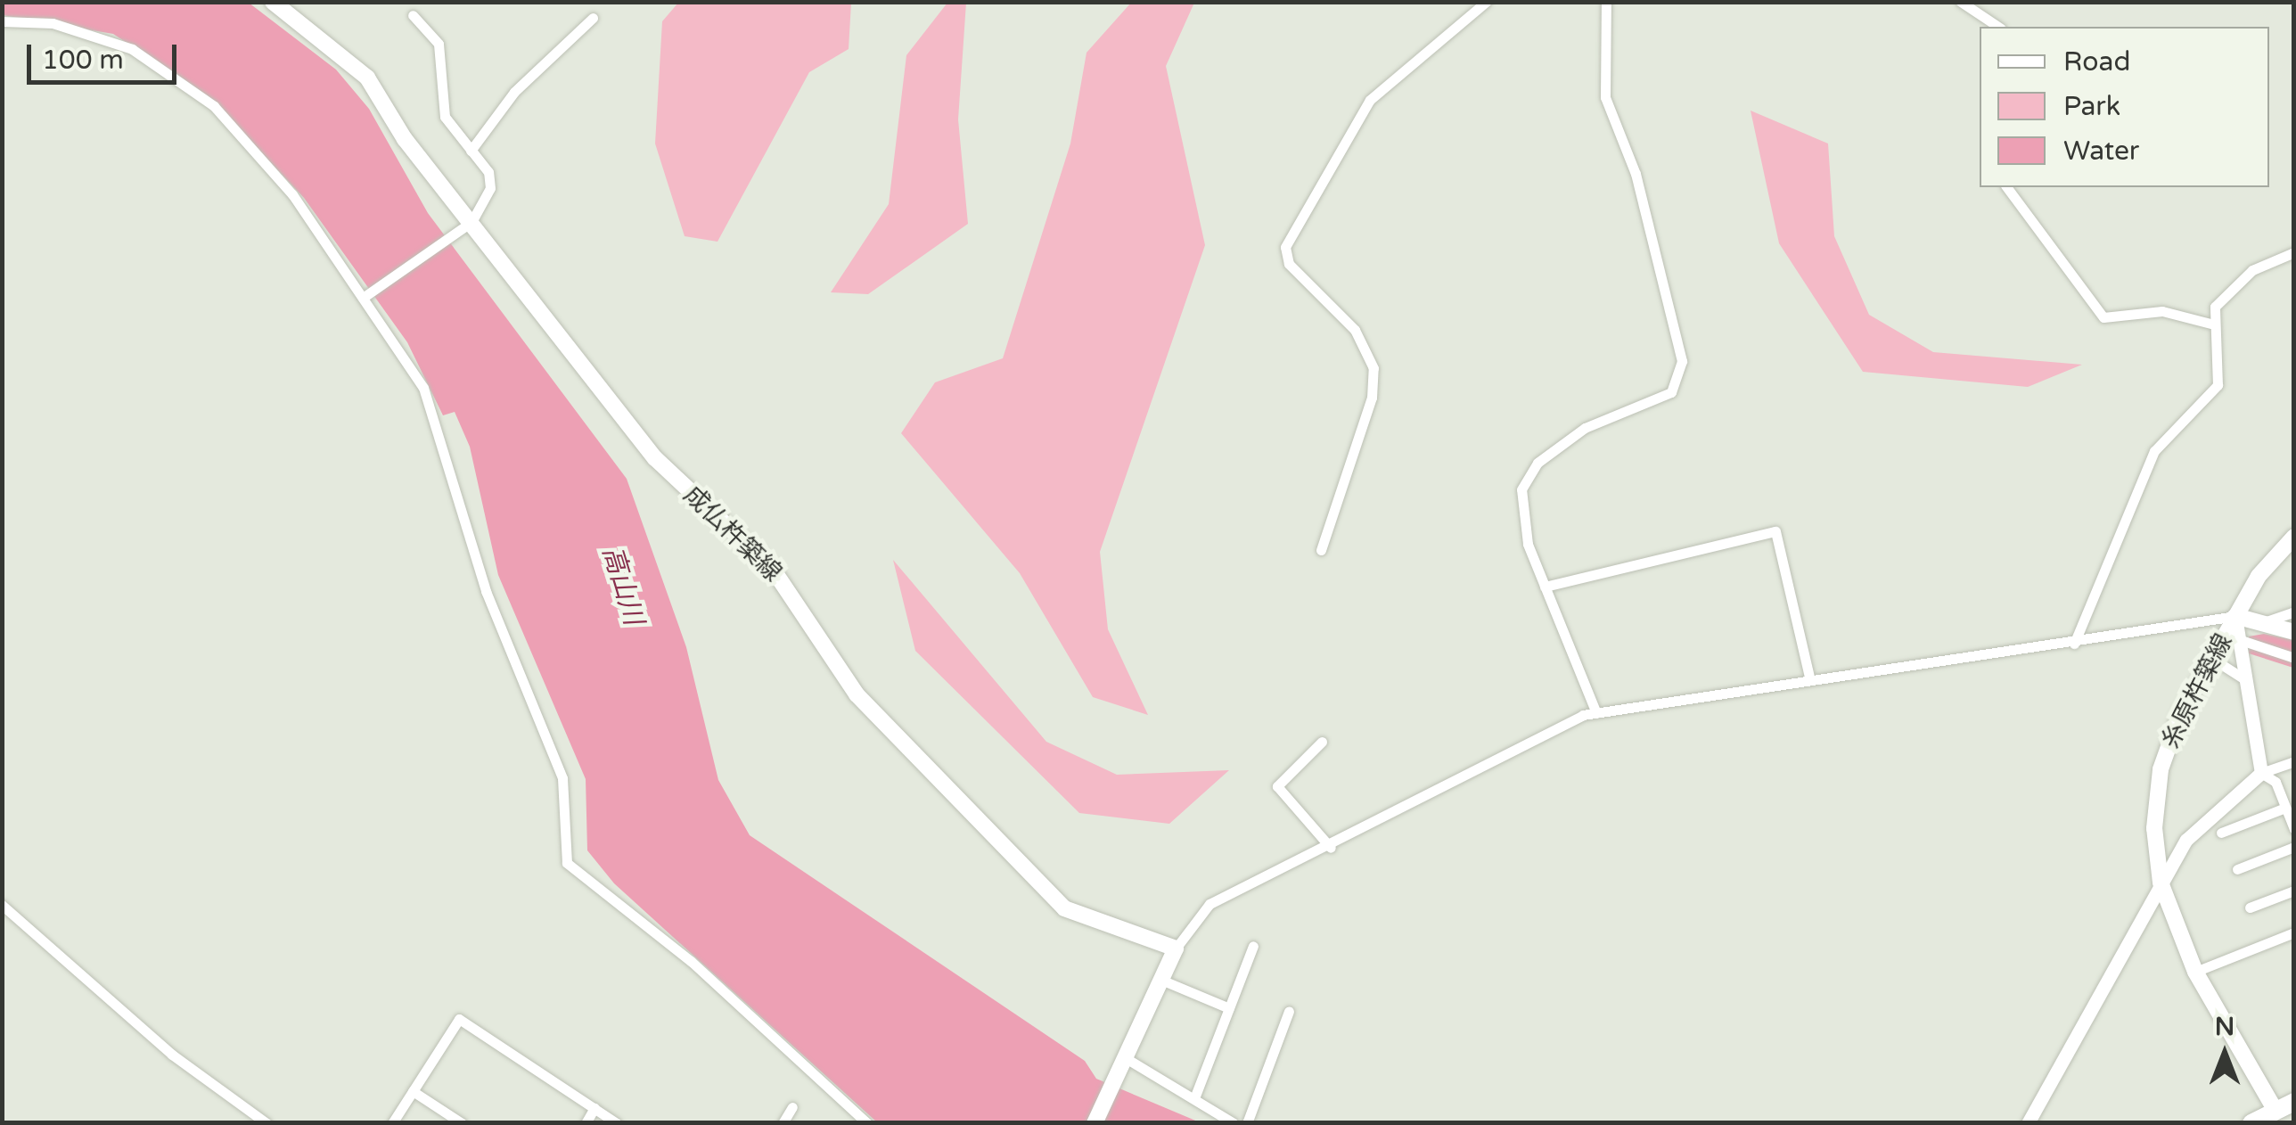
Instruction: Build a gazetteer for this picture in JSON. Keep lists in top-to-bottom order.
{
  "streets": {
    "main road": ["成仏杵築線", "糸原杵築線"]
  },
  "water": ["高山川"],
  "legend": ["Road", "Park", "Water"],
  "scale_bar": "100 m",
  "north": "top"
}
